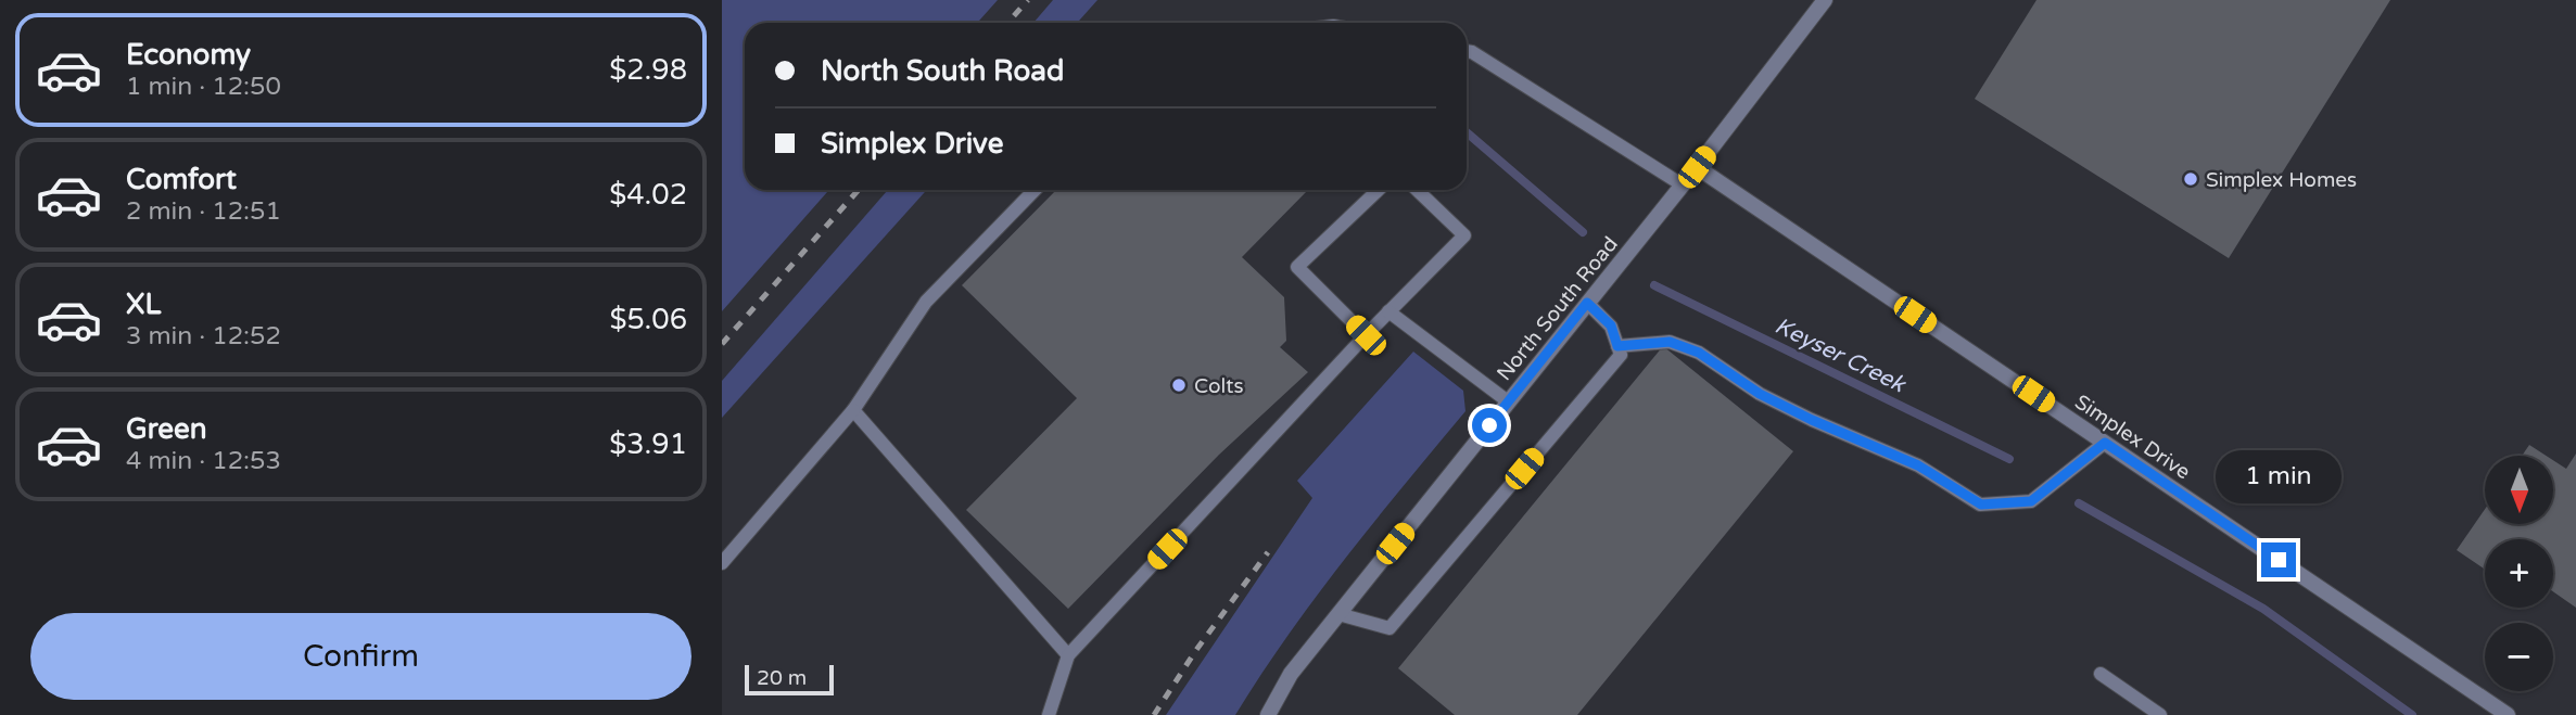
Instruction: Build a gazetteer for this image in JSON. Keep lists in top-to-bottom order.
{
  "streets": {
    "street": ["North South Road", "Simplex Drive"]
  },
  "crossings": [
    ["North South Road", "Simplex Drive"]
  ],
  "water": ["Keyser Creek"],
  "places": ["Simplex Homes", "Colts"],
  "scale_bar": "20 m",
  "north": "bottom",
  "page": {
    "list": [
      {
        "name": "Economy",
        "note": "1 min · 12:50",
        "value": "$2.98"
      },
      {
        "name": "Comfort",
        "note": "2 min · 12:51",
        "value": "$4.02"
      },
      {
        "name": "XL",
        "note": "3 min · 12:52",
        "value": "$5.06"
      },
      {
        "name": "Green",
        "note": "4 min · 12:53",
        "value": "$3.91"
      }
    ],
    "banner": ["North South Road", "Simplex Drive"],
    "bubble": "1 min",
    "map_buttons": ["+", "−"],
    "buttons": "Confirm",
    "scale": "20 m"
  }
}
